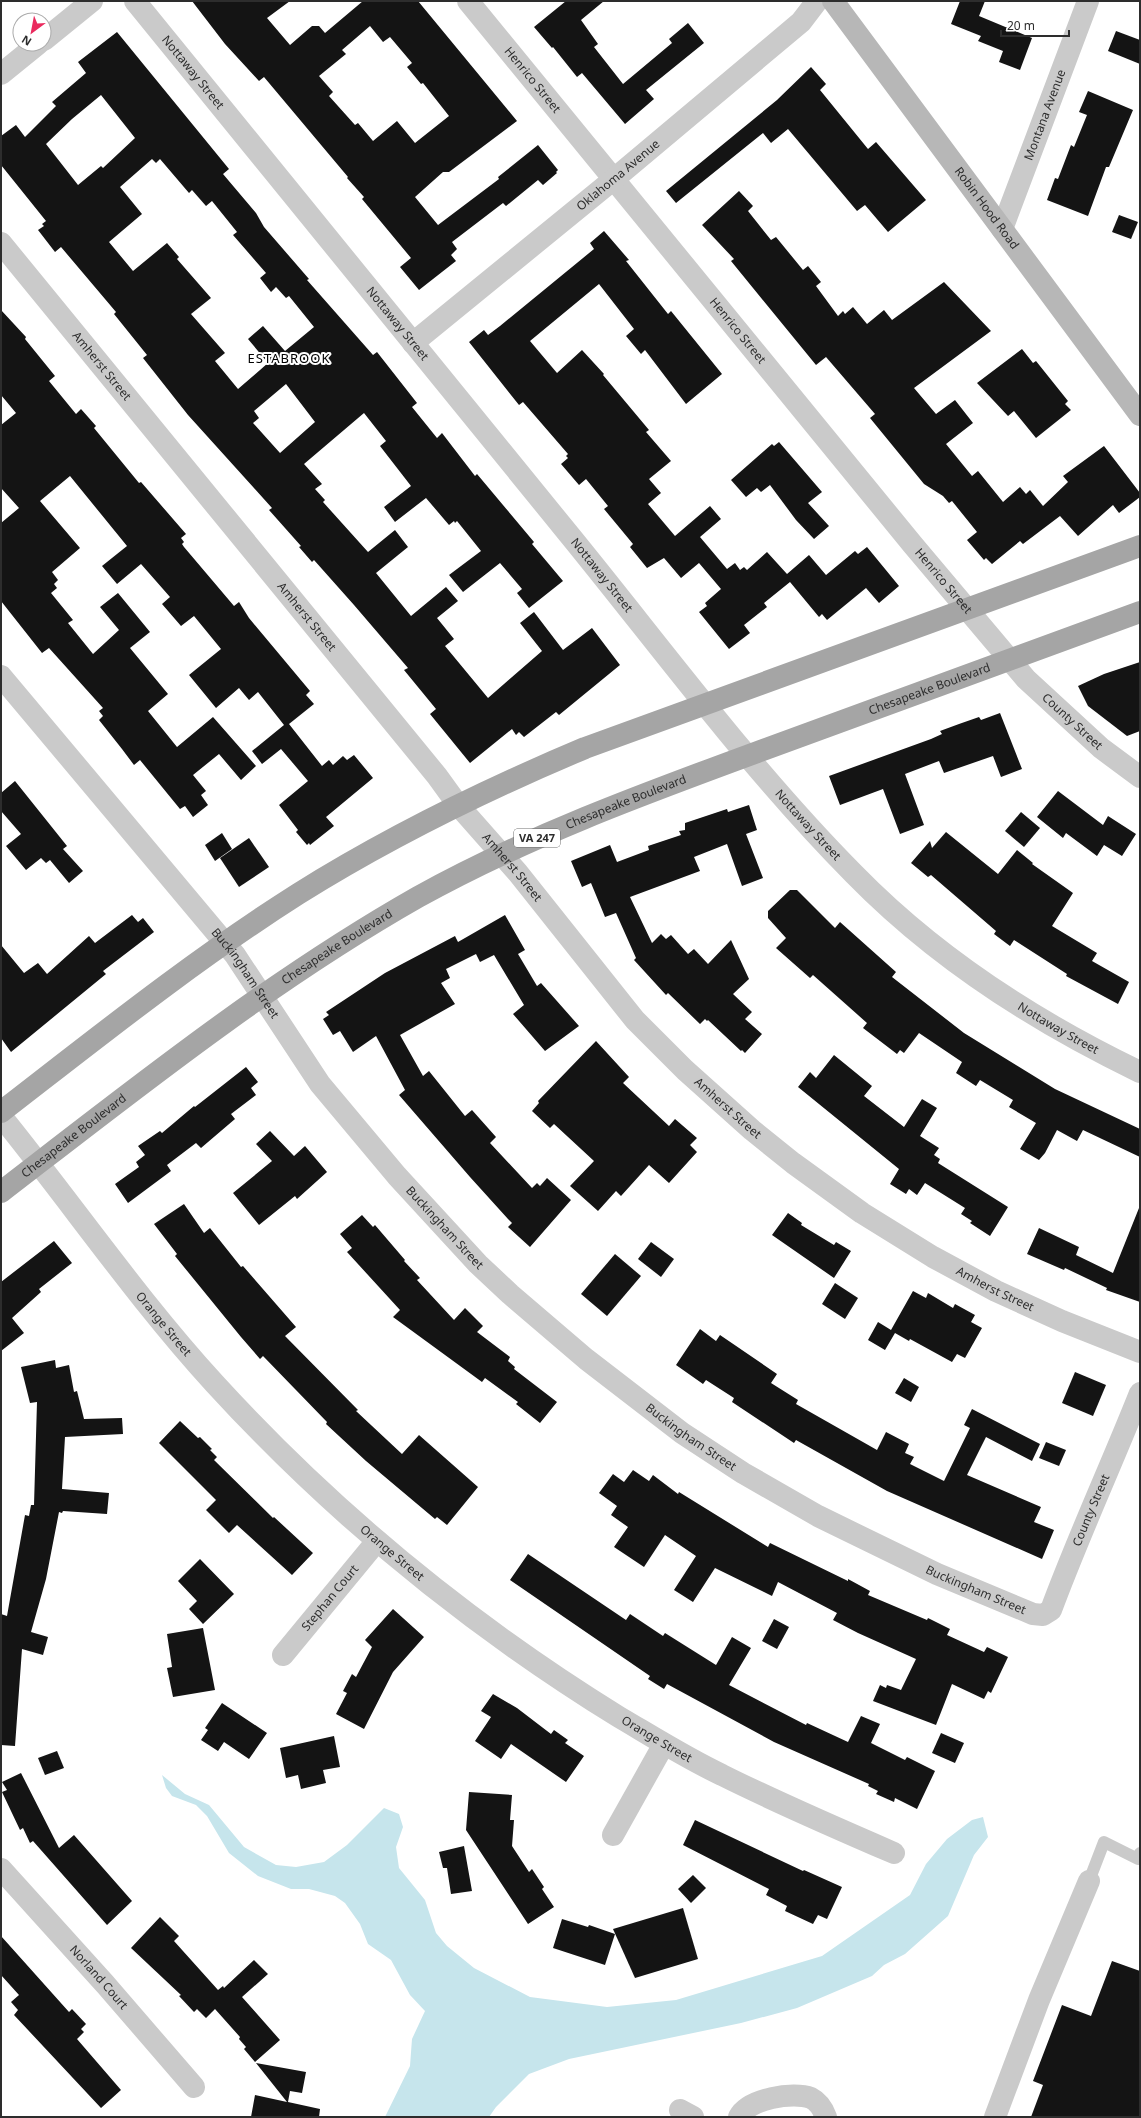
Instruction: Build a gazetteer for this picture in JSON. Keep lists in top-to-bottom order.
{
  "streets": {
    "main road": ["Chesapeake Boulevard", "VA 247"],
    "street": [
      "Nottaway Street",
      "Henrico Street",
      "Montana Avenue",
      "Oklahoma Avenue",
      "Robin Hood Road",
      "Amherst Street",
      "County Street",
      "Buckingham Street",
      "Orange Street",
      "Stephan Court",
      "Norland Court"
    ]
  },
  "crossings": [
    ["Nottaway Street", "Oklahoma Avenue"],
    ["Nottaway Street", "Chesapeake Boulevard"],
    ["Henrico Street", "Oklahoma Avenue"],
    ["Henrico Street", "Chesapeake Boulevard"],
    ["Henrico Street", "County Street"],
    ["Montana Avenue", "Robin Hood Road"],
    ["Amherst Street", "Chesapeake Boulevard"],
    ["Chesapeake Boulevard", "County Street"],
    ["Chesapeake Boulevard", "Buckingham Street"],
    ["Chesapeake Boulevard", "Orange Street"],
    ["County Street", "Buckingham Street"],
    ["Orange Street", "Stephan Court"]
  ],
  "districts": ["ESTABROOK"],
  "scale_bar": "20 m",
  "north": "bottom left"
}
